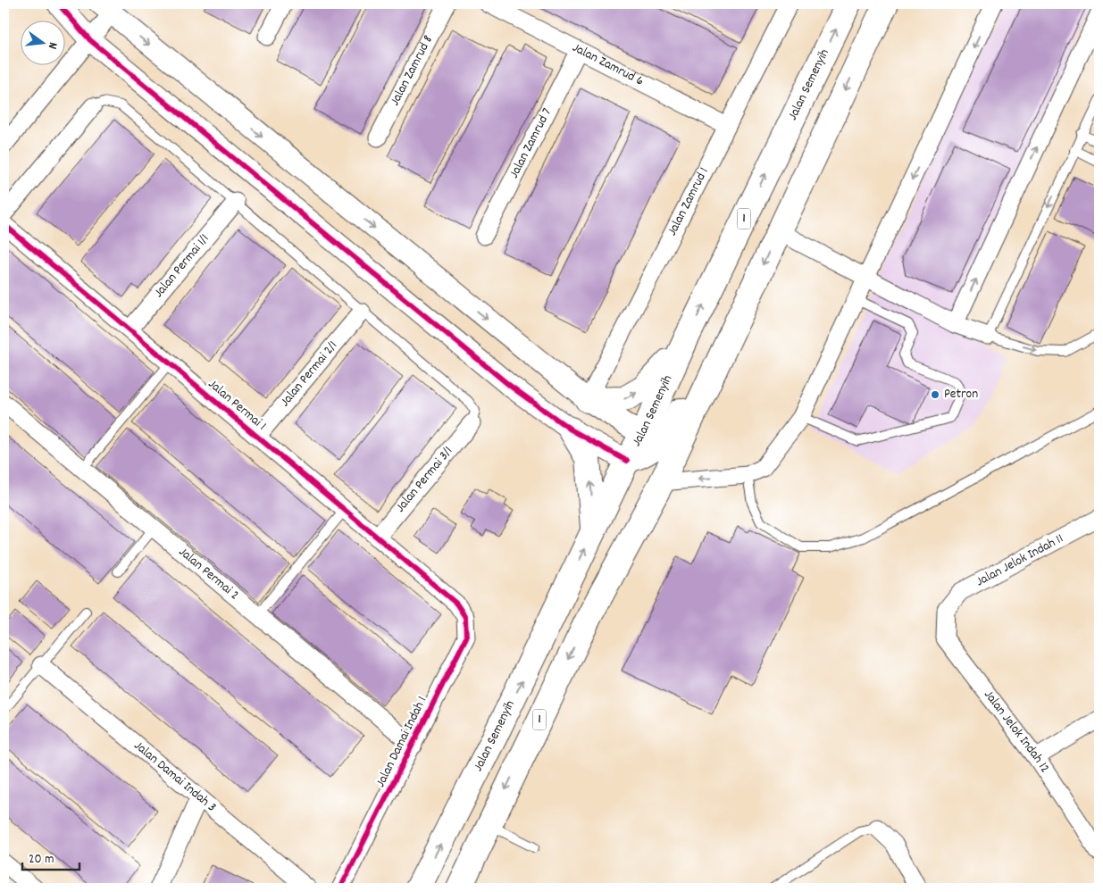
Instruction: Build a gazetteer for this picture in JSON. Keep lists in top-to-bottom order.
{
  "streets": {
    "main road": ["Jalan Semenyih", "1"],
    "street": [
      "Jalan Zamrud 6",
      "Jalan Zamrud 8",
      "Jalan Zamrud 7",
      "Jalan Zamrud 1",
      "Jalan Permai 1/1",
      "Jalan Permai 2/1",
      "Jalan Permai 1",
      "Jalan Permai 3/1",
      "Jalan Jelok Indah 11",
      "Jalan Permai 2",
      "Jalan Jelok Indah 12",
      "Jalan Damai Indah 1",
      "Jalan Damai Indah 3"
    ]
  },
  "crossings": [
    ["Jalan Zamrud 6", "Jalan Zamrud 7"],
    ["Jalan Zamrud 6", "Jalan Zamrud 1"],
    ["Jalan Permai 1/1", "Jalan Permai 1"],
    ["Jalan Permai 2/1", "Jalan Permai 1"],
    ["Jalan Permai 1", "Jalan Permai 3/1"],
    ["Jalan Permai 1", "Jalan Damai Indah 1"],
    ["Jalan Jelok Indah 11", "Jalan Jelok Indah 12"],
    ["Jalan Permai 2", "Jalan Damai Indah 1"]
  ],
  "places": ["Petron"],
  "scale_bar": "20 m",
  "north": "right"
}
